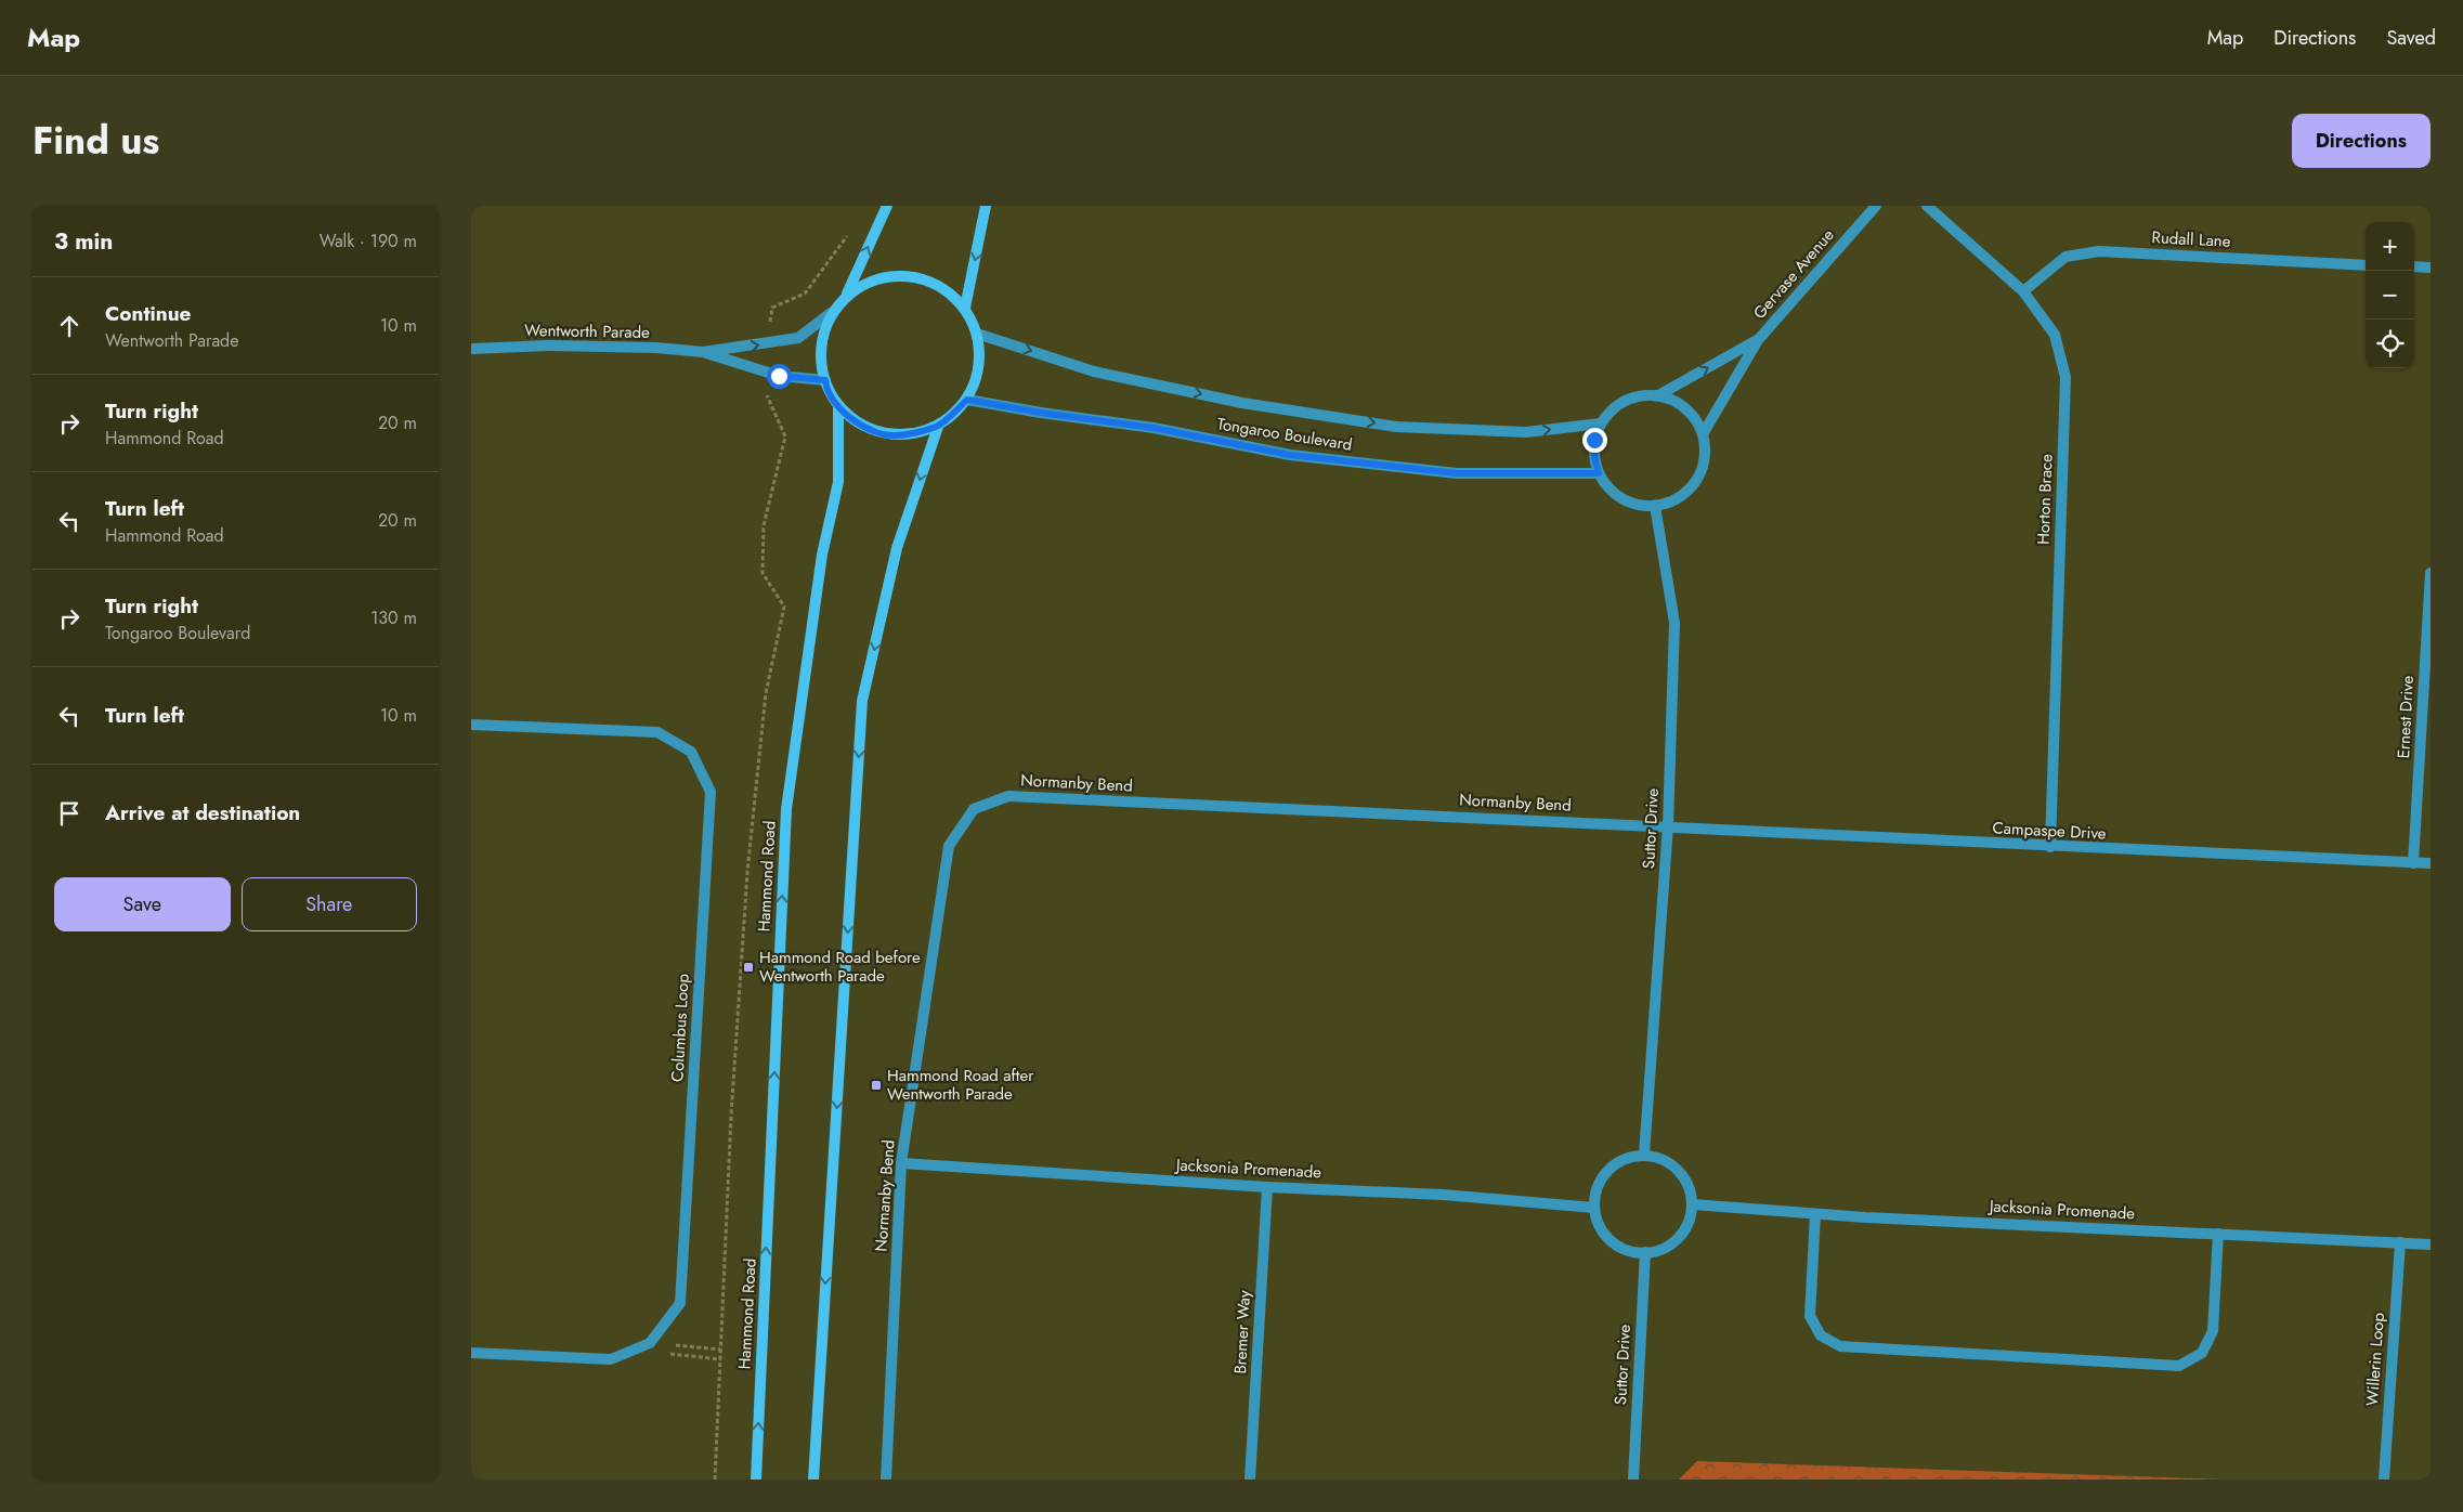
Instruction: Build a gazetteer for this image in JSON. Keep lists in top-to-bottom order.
{
  "streets": {
    "main road": ["Hammond Road"],
    "street": [
      "Rudall Lane",
      "Gervase Avenue",
      "Wentworth Parade",
      "Tongaroo Boulevard",
      "Horton Brace",
      "Ernest Drive",
      "Normanby Bend",
      "Suttor Drive",
      "Campaspe Drive",
      "Columbus Loop",
      "Jacksonia Promenade",
      "Bremer Way",
      "Willerin Loop"
    ]
  },
  "crossings": [
    ["Rudall Lane", "Horton Brace"],
    ["Gervase Avenue", "Tongaroo Boulevard"],
    ["Gervase Avenue", "Suttor Drive"],
    ["Wentworth Parade", "Tongaroo Boulevard"],
    ["Wentworth Parade", "Hammond Road"],
    ["Tongaroo Boulevard", "Suttor Drive"],
    ["Tongaroo Boulevard", "Hammond Road"],
    ["Horton Brace", "Campaspe Drive"],
    ["Ernest Drive", "Campaspe Drive"],
    ["Normanby Bend", "Suttor Drive"],
    ["Normanby Bend", "Campaspe Drive"],
    ["Normanby Bend", "Jacksonia Promenade"],
    ["Suttor Drive", "Campaspe Drive"],
    ["Suttor Drive", "Jacksonia Promenade"],
    ["Jacksonia Promenade", "Bremer Way"],
    ["Jacksonia Promenade", "Willerin Loop"]
  ],
  "places": {
    "transit": ["Hammond Road before Wentworth Parade", "Hammond Road after Wentworth Parade"]
  },
  "page": {
    "header": "Map",
    "nav": ["Map", "Directions", "Saved"],
    "title": "Find us",
    "buttons": [
      "Directions",
      ["Save", "Share"]
    ],
    "heading": ["3 min", "Walk · 190 m"],
    "map_buttons": ["+", "−"],
    "list": [
      ["Continue", "Wentworth Parade", "10 m"],
      ["Turn right", "Hammond Road", "20 m"],
      ["Turn left", "Hammond Road", "20 m"],
      ["Turn right", "Tongaroo Boulevard", "130 m"],
      ["Turn left", "10 m"],
      "Arrive at destination"
    ]
  }
}
